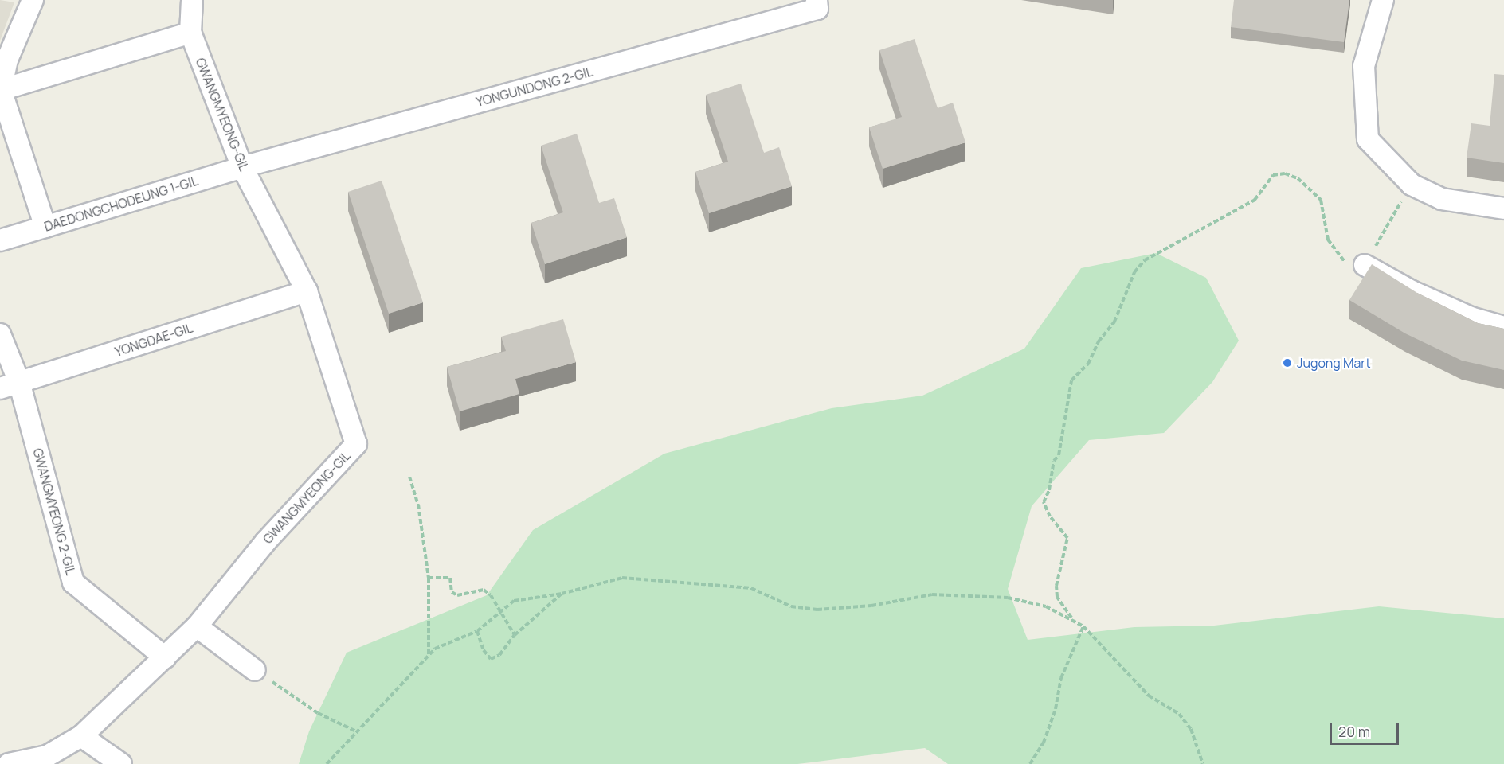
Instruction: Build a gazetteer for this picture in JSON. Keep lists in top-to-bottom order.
{
  "streets": {
    "street": [
      "YONGUNDONG 2-GIL",
      "GWANGMYEONG-GIL",
      "DAEDONGCHODEUNG 1-GIL",
      "YONGDAE-GIL",
      "GWANGMYEONG 2-GIL"
    ]
  },
  "crossings": [
    ["YONGUNDONG 2-GIL", "GWANGMYEONG-GIL"],
    ["YONGUNDONG 2-GIL", "DAEDONGCHODEUNG 1-GIL"],
    ["GWANGMYEONG-GIL", "DAEDONGCHODEUNG 1-GIL"],
    ["GWANGMYEONG-GIL", "YONGDAE-GIL"],
    ["GWANGMYEONG-GIL", "GWANGMYEONG 2-GIL"],
    ["YONGDAE-GIL", "GWANGMYEONG 2-GIL"]
  ],
  "places": ["Jugong Mart"],
  "scale_bar": "20 m"
}
